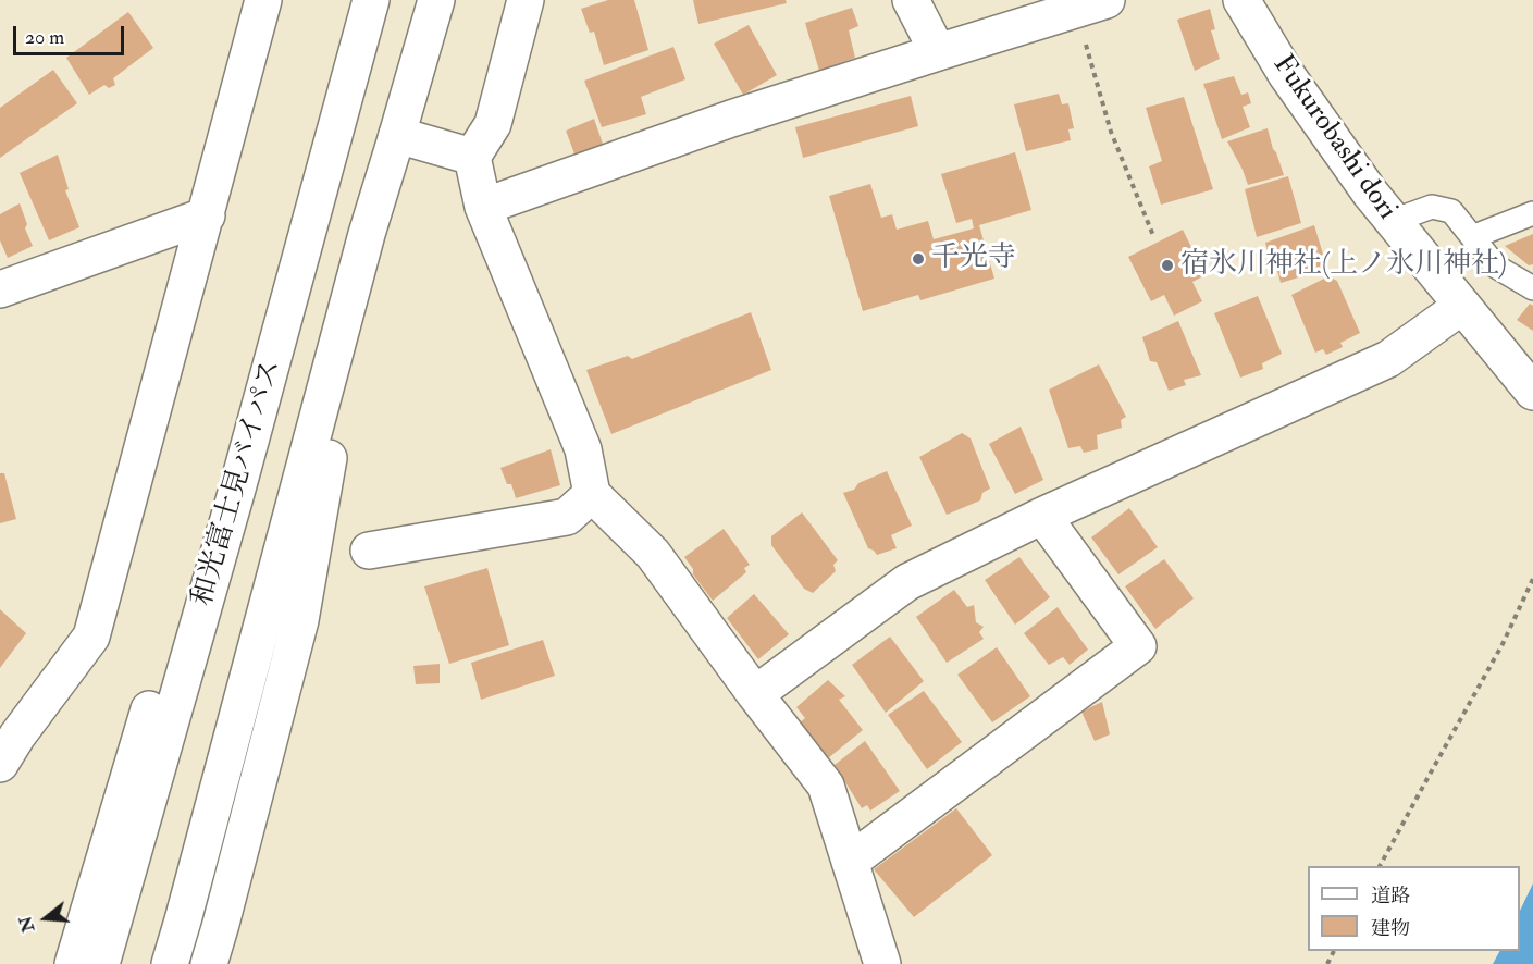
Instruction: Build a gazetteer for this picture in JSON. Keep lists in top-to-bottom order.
{
  "streets": {
    "main road": ["Fukurobashi dori", "和光富士見バイパス"]
  },
  "places": ["千光寺", "宿氷川神社(上ノ氷川神社)"],
  "legend": ["道路", "建物"],
  "scale_bar": "20 m",
  "north": "left"
}
